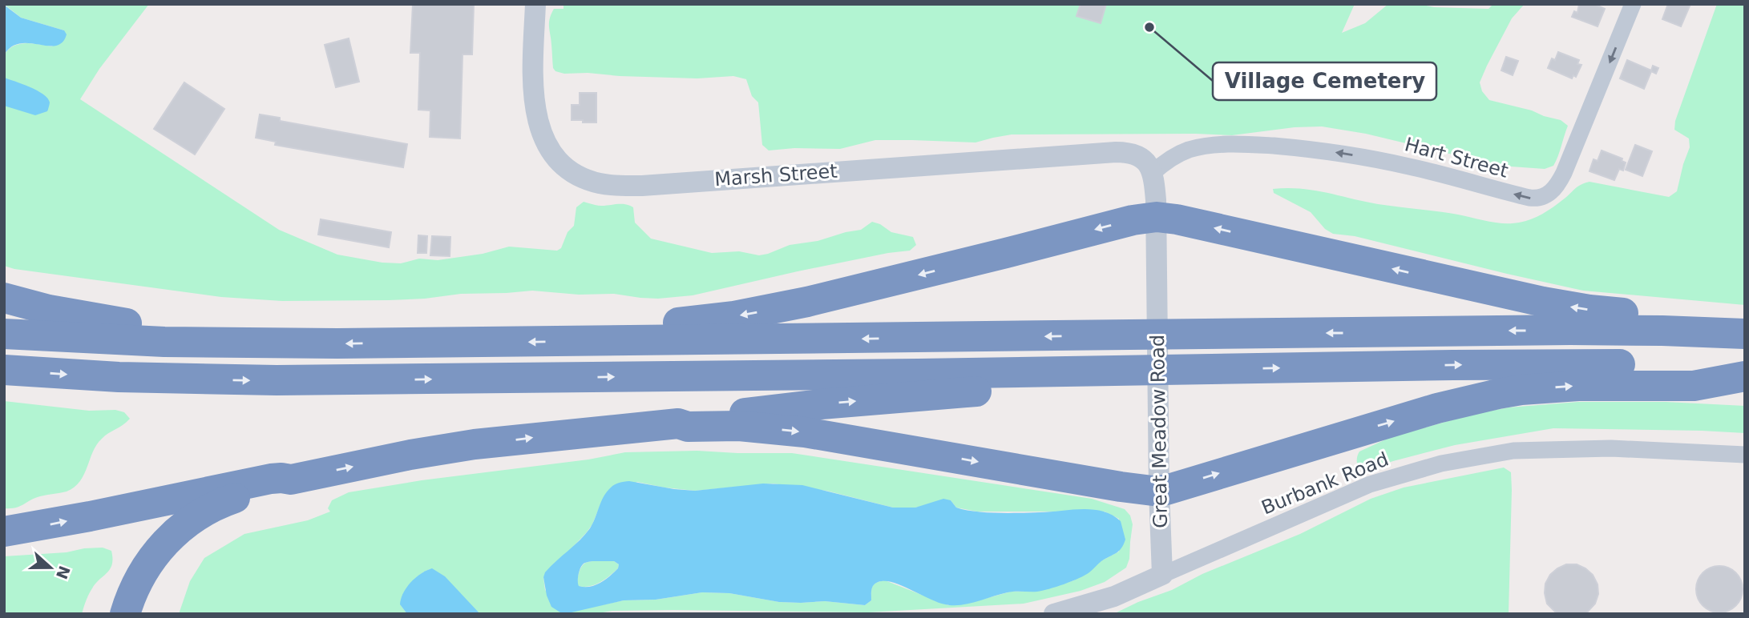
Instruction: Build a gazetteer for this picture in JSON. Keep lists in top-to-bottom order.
{
  "streets": {
    "street": [
      "Hart Street",
      "Marsh Street",
      "Great Meadow Road",
      "Burbank Road"
    ]
  },
  "crossings": [
    ["Hart Street", "Marsh Street"],
    ["Hart Street", "Great Meadow Road"],
    ["Marsh Street", "Great Meadow Road"],
    ["Great Meadow Road", "Burbank Road"]
  ],
  "one_way": ["Hart Street"],
  "places": ["Village Cemetery"],
  "north": "right"
}
